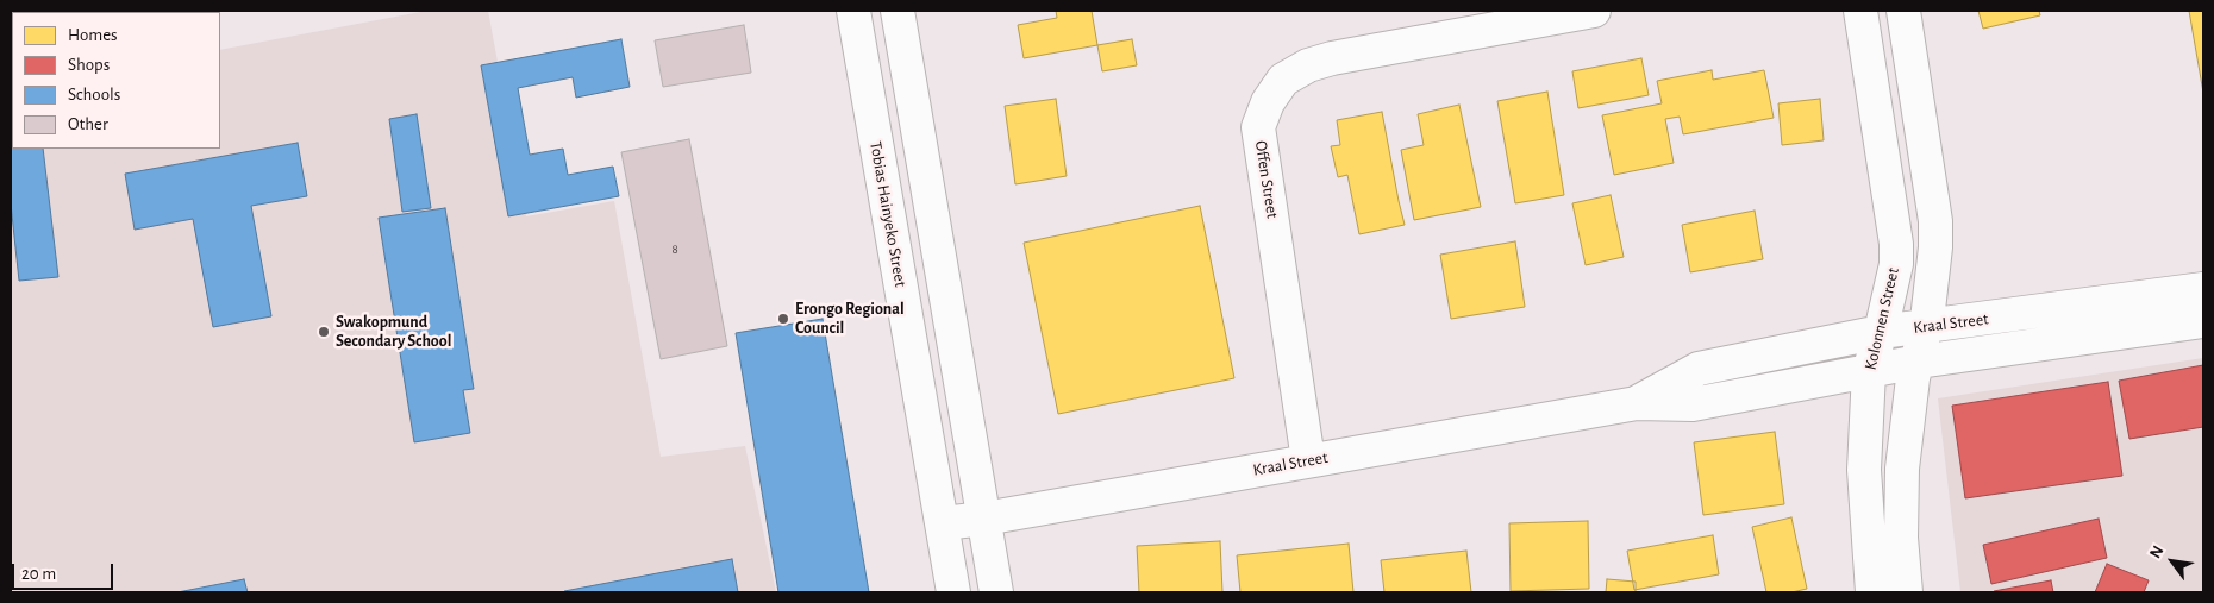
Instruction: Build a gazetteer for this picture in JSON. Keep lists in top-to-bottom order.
{
  "streets": {
    "street": [
      "Offen Street",
      "Tobias Hainyeko Street",
      "Kolonnen Street",
      "Kraal Street"
    ]
  },
  "crossings": [
    ["Offen Street", "Kraal Street"],
    ["Tobias Hainyeko Street", "Kraal Street"],
    ["Kolonnen Street", "Kraal Street"]
  ],
  "places": ["Erongo Regional Council", "Swakopmund Secondary School"],
  "house_numbers": ["8"],
  "legend": [
    "Homes",
    "Shops",
    "Schools",
    "Other"
  ],
  "scale_bar": "20 m",
  "north": "top left"
}
